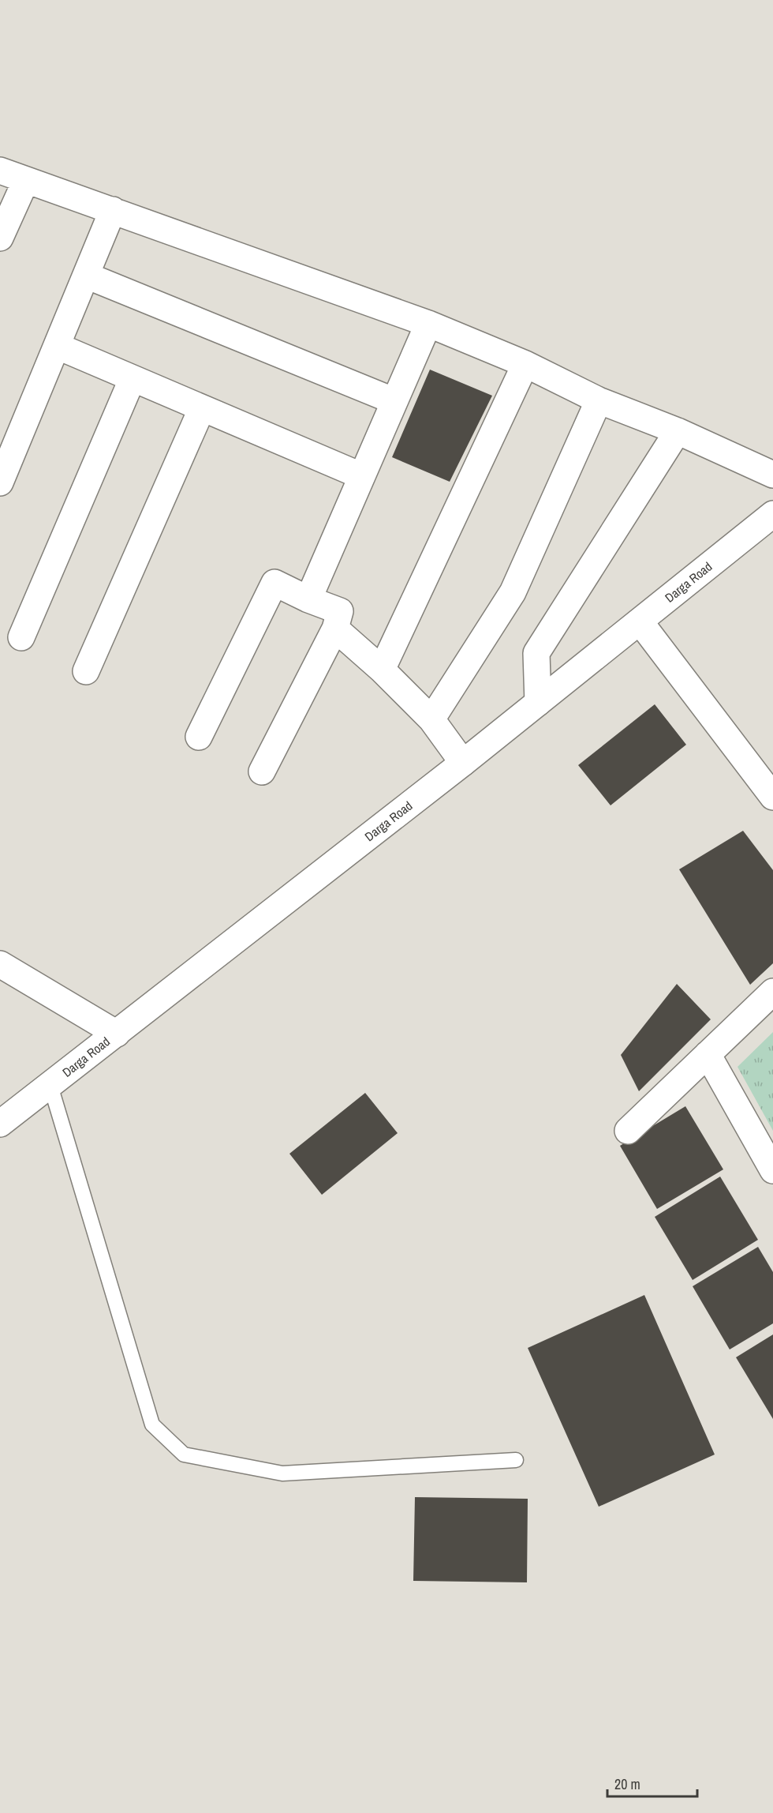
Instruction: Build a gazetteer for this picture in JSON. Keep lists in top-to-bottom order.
{
  "streets": {
    "street": ["Darga Road"]
  },
  "scale_bar": "20 m"
}
